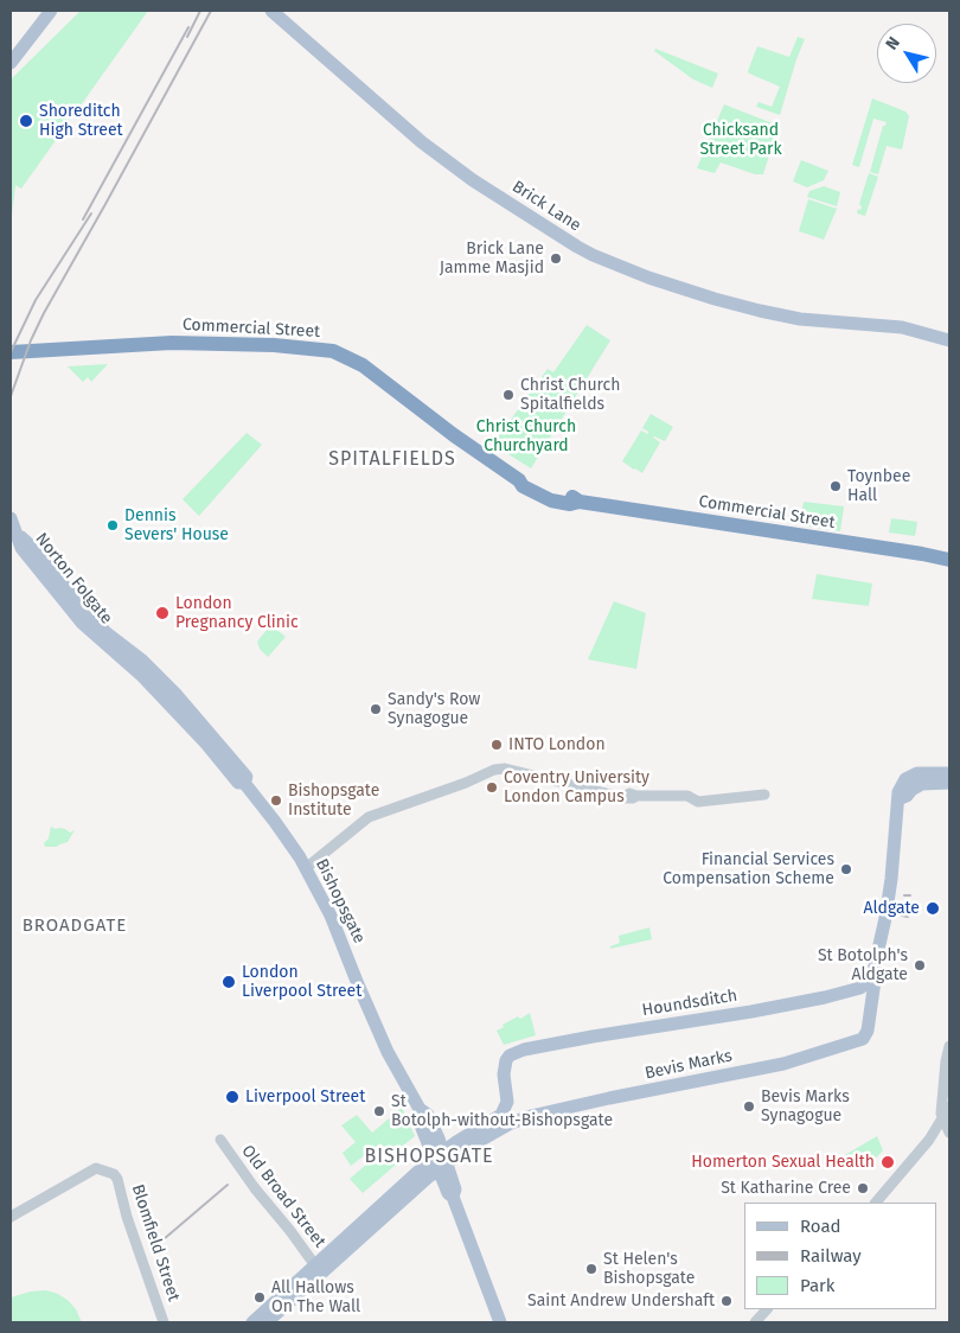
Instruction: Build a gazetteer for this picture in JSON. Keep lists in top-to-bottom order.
{
  "streets": {
    "highway": ["Commercial Street"],
    "main road": [
      "Brick Lane",
      "Norton Folgate",
      "Bishopsgate",
      "Houndsditch",
      "Bevis Marks"
    ],
    "street": ["Old Broad Street", "Blomfield Street"]
  },
  "crossings": [
    ["Norton Folgate", "Bishopsgate"],
    ["Bishopsgate", "Bevis Marks"],
    ["Houndsditch", "Bevis Marks"]
  ],
  "districts": ["SPITALFIELDS", "BROADGATE", "BISHOPSGATE"],
  "parks": ["Chicksand Street Park", "Christ Church Churchyard"],
  "places": [
    "Shoreditch High Street",
    "Brick Lane Jamme Masjid",
    "Christ Church Spitalfields",
    "Toynbee Hall",
    "Dennis Severs' House",
    "London Pregnancy Clinic",
    "Sandy's Row Synagogue",
    "INTO London",
    "Coventry University London Campus",
    "Bishopsgate Institute",
    "Financial Services Compensation Scheme",
    "Aldgate",
    "St Botolph's Aldgate",
    "London Liverpool Street",
    "Liverpool Street",
    "Bevis Marks Synagogue",
    "St Botolph-without-Bishopsgate",
    "Homerton Sexual Health",
    "St Katharine Cree",
    "St Helen's Bishopsgate",
    "All Hallows On The Wall",
    "Saint Andrew Undershaft"
  ],
  "legend": ["Road", "Railway", "Park"],
  "north": "top left"
}
